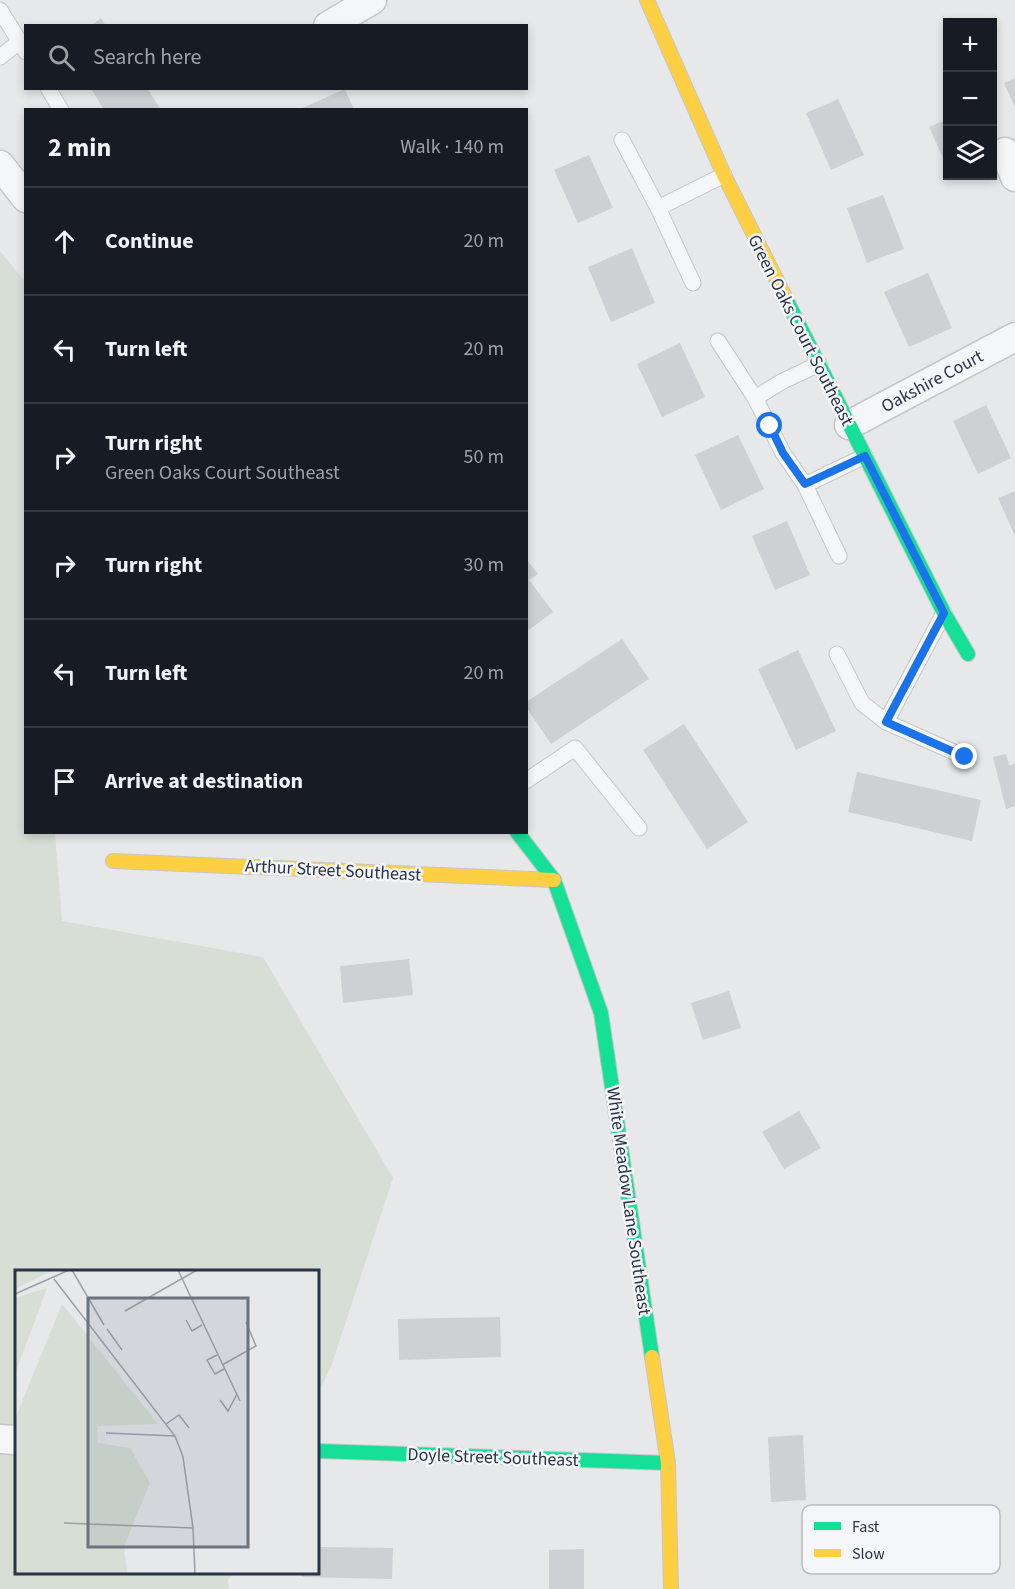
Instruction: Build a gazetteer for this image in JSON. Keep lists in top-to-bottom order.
{
  "streets": {
    "street": [
      "Green Oaks Court Southeast",
      "Oakshire Court",
      "Arthur Street Southeast",
      "White Meadow Lane Southeast",
      "Doyle Street Southeast"
    ]
  },
  "crossings": [
    ["Green Oaks Court Southeast", "Oakshire Court"],
    ["Arthur Street Southeast", "White Meadow Lane Southeast"],
    ["White Meadow Lane Southeast", "Doyle Street Southeast"]
  ],
  "legend": ["Fast", "Slow"],
  "page": {
    "map_buttons": ["+", "−"],
    "search": "Search here",
    "heading": ["2 min", "Walk · 140 m"],
    "list": [
      ["Continue", "20 m"],
      ["Turn left", "20 m"],
      ["Turn right", "Green Oaks Court Southeast", "50 m"],
      ["Turn right", "30 m"],
      ["Turn left", "20 m"],
      "Arrive at destination"
    ]
  }
}
